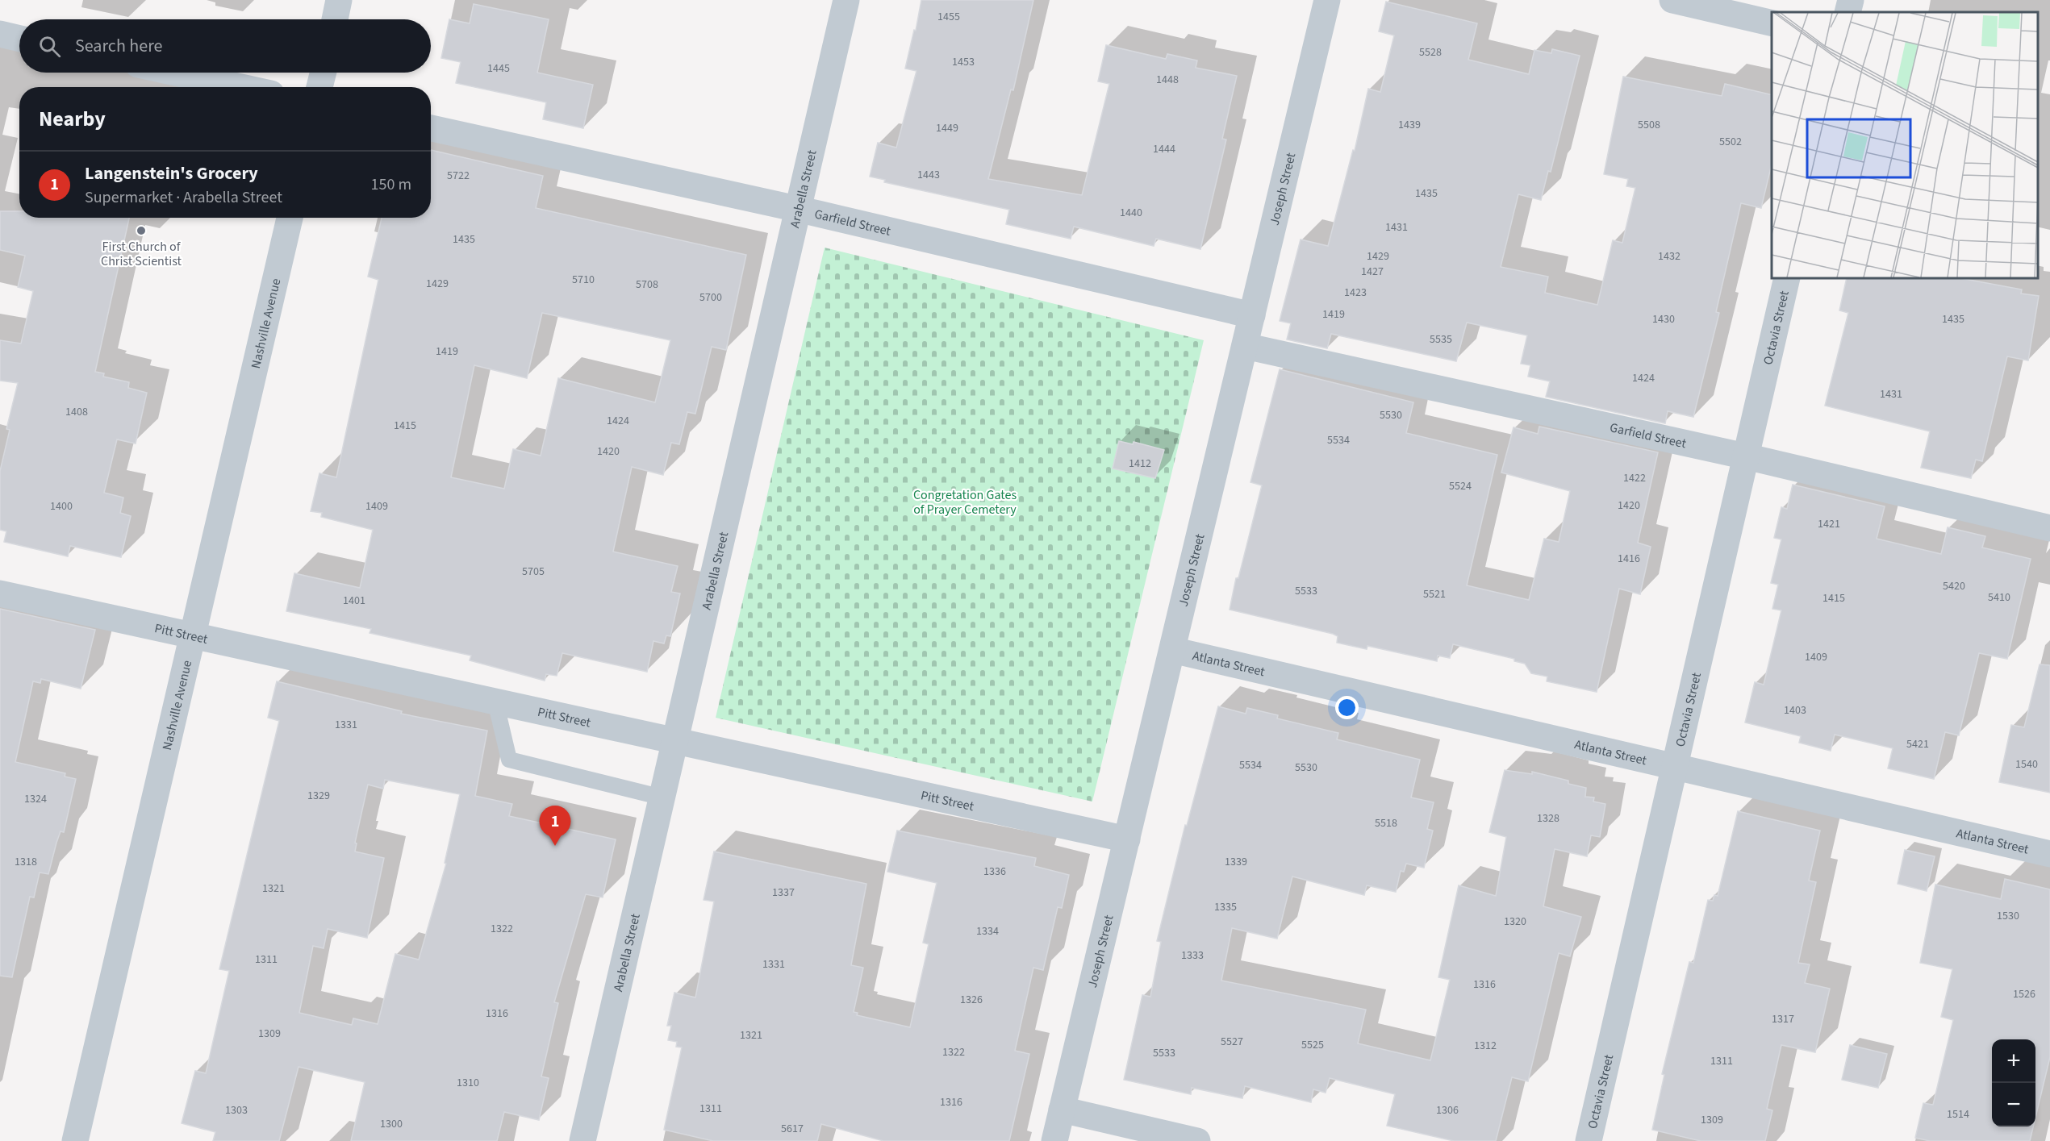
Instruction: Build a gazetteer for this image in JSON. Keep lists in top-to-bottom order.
{
  "streets": {
    "street": [
      "Arabella Street",
      "Joseph Street",
      "Garfield Street",
      "Nashville Avenue",
      "Octavia Street",
      "Pitt Street",
      "Atlanta Street"
    ]
  },
  "crossings": [
    ["Arabella Street", "Garfield Street"],
    ["Arabella Street", "Pitt Street"],
    ["Joseph Street", "Garfield Street"],
    ["Joseph Street", "Pitt Street"],
    ["Joseph Street", "Atlanta Street"],
    ["Garfield Street", "Octavia Street"],
    ["Nashville Avenue", "Pitt Street"],
    ["Octavia Street", "Atlanta Street"]
  ],
  "parks": ["Congretation Gates of Prayer Cemetery"],
  "places": ["First Church of Christ Scientist"],
  "house_numbers": [
    "1455",
    "5528",
    "1453",
    "1445",
    "1448",
    "1439",
    "5508",
    "1449",
    "5502",
    "1444",
    "1443",
    "5722",
    "1435",
    "1440",
    "1431",
    "1435",
    "1429",
    "1432",
    "1427",
    "5710",
    "1429",
    "5708",
    "1423",
    "5700",
    "1419",
    "1430",
    "1435",
    "5535",
    "1419",
    "1424",
    "1431",
    "1408",
    "5530",
    "1424",
    "1415",
    "5534",
    "1420",
    "1412",
    "1422",
    "5524",
    "1420",
    "1400",
    "1409",
    "1421",
    "1416",
    "5705",
    "5420",
    "5533",
    "5521",
    "5410",
    "1415",
    "1401",
    "1409",
    "1403",
    "1331",
    "5421",
    "1540",
    "5534",
    "5530",
    "1329",
    "1324",
    "1328",
    "5518",
    "1318",
    "1339",
    "1336",
    "1321",
    "1337",
    "1335",
    "1530",
    "1320",
    "1322",
    "1334",
    "1333",
    "1311",
    "1331",
    "1316",
    "1526",
    "1326",
    "1316",
    "1317",
    "1309",
    "1321",
    "5527",
    "5525",
    "1312",
    "1322",
    "5533",
    "1311",
    "1310",
    "1316",
    "1311",
    "1303",
    "1306",
    "1514",
    "1309",
    "1300",
    "5617"
  ],
  "page": {
    "search": "Search here",
    "heading": "Nearby",
    "list": [
      {
        "mark": "1",
        "name": "Langenstein's Grocery",
        "note": "Supermarket · Arabella Street",
        "value": "150 m"
      }
    ],
    "pins": "1",
    "map_buttons": ["+", "−"]
  }
}
